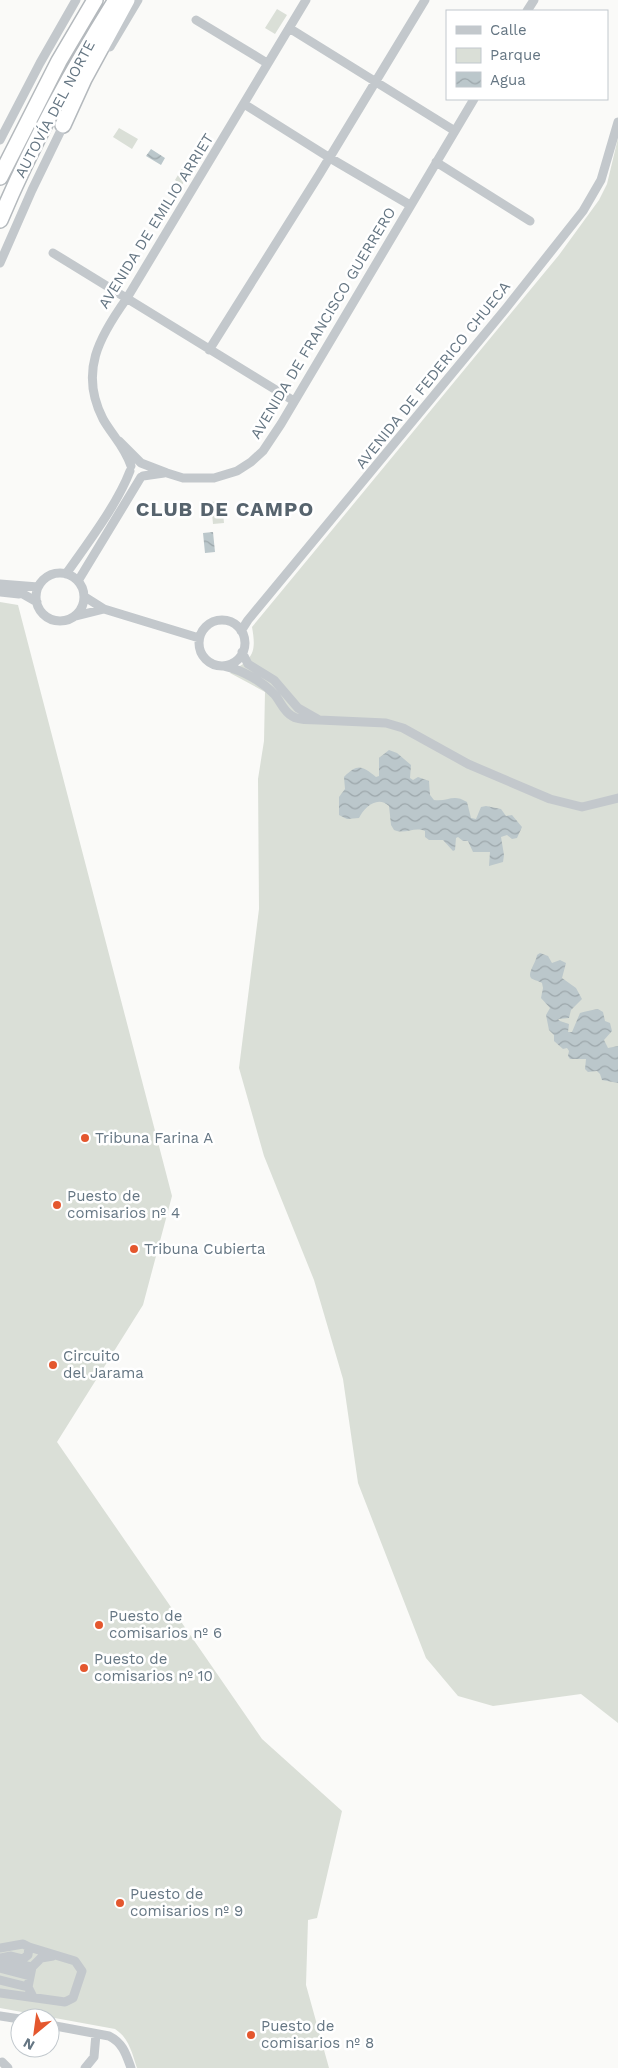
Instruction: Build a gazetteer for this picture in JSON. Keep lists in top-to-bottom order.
{
  "streets": {
    "highway": ["AUTOVÍA DEL NORTE"],
    "street": ["AVENIDA DE EMILIO ARRIET", "AVENIDA DE FRANCISCO GUERRERO", "AVENIDA DE FEDERICO CHUECA"]
  },
  "crossings": [
    ["AVENIDA DE EMILIO ARRIET", "AVENIDA DE FRANCISCO GUERRERO"]
  ],
  "districts": ["CLUB DE CAMPO"],
  "places": [
    "Tribuna Farina A",
    "Puesto de comisarios nº 4",
    "Tribuna Cubierta",
    "Circuito del Jarama",
    "Puesto de comisarios nº 6",
    "Puesto de comisarios nº 10",
    "Puesto de comisarios nº 9",
    "Puesto de comisarios nº 8"
  ],
  "legend": ["Calle", "Parque", "Agua"],
  "north": "bottom left"
}
